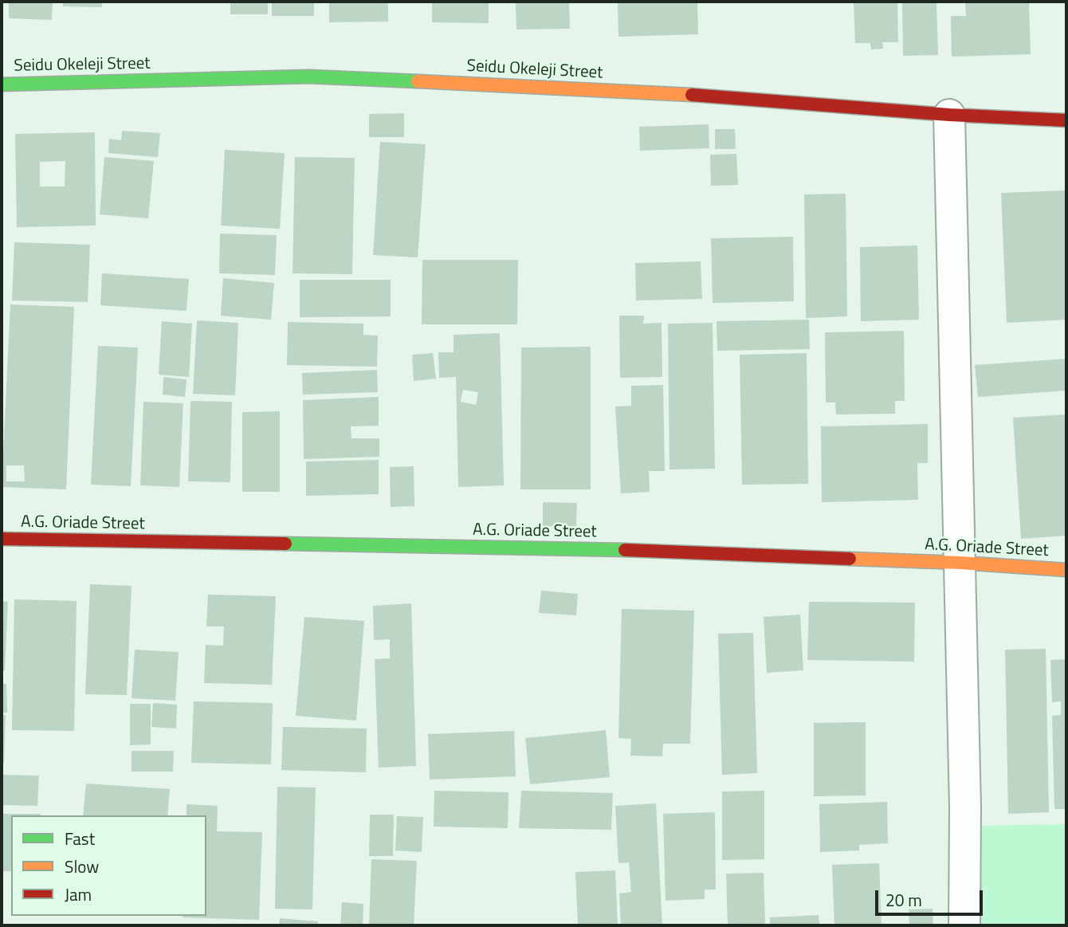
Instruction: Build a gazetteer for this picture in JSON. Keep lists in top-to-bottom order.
{
  "streets": {
    "street": ["Seidu Okeleji Street", "A.G. Oriade Street"]
  },
  "legend": ["Fast", "Slow", "Jam"],
  "scale_bar": "20 m"
}
